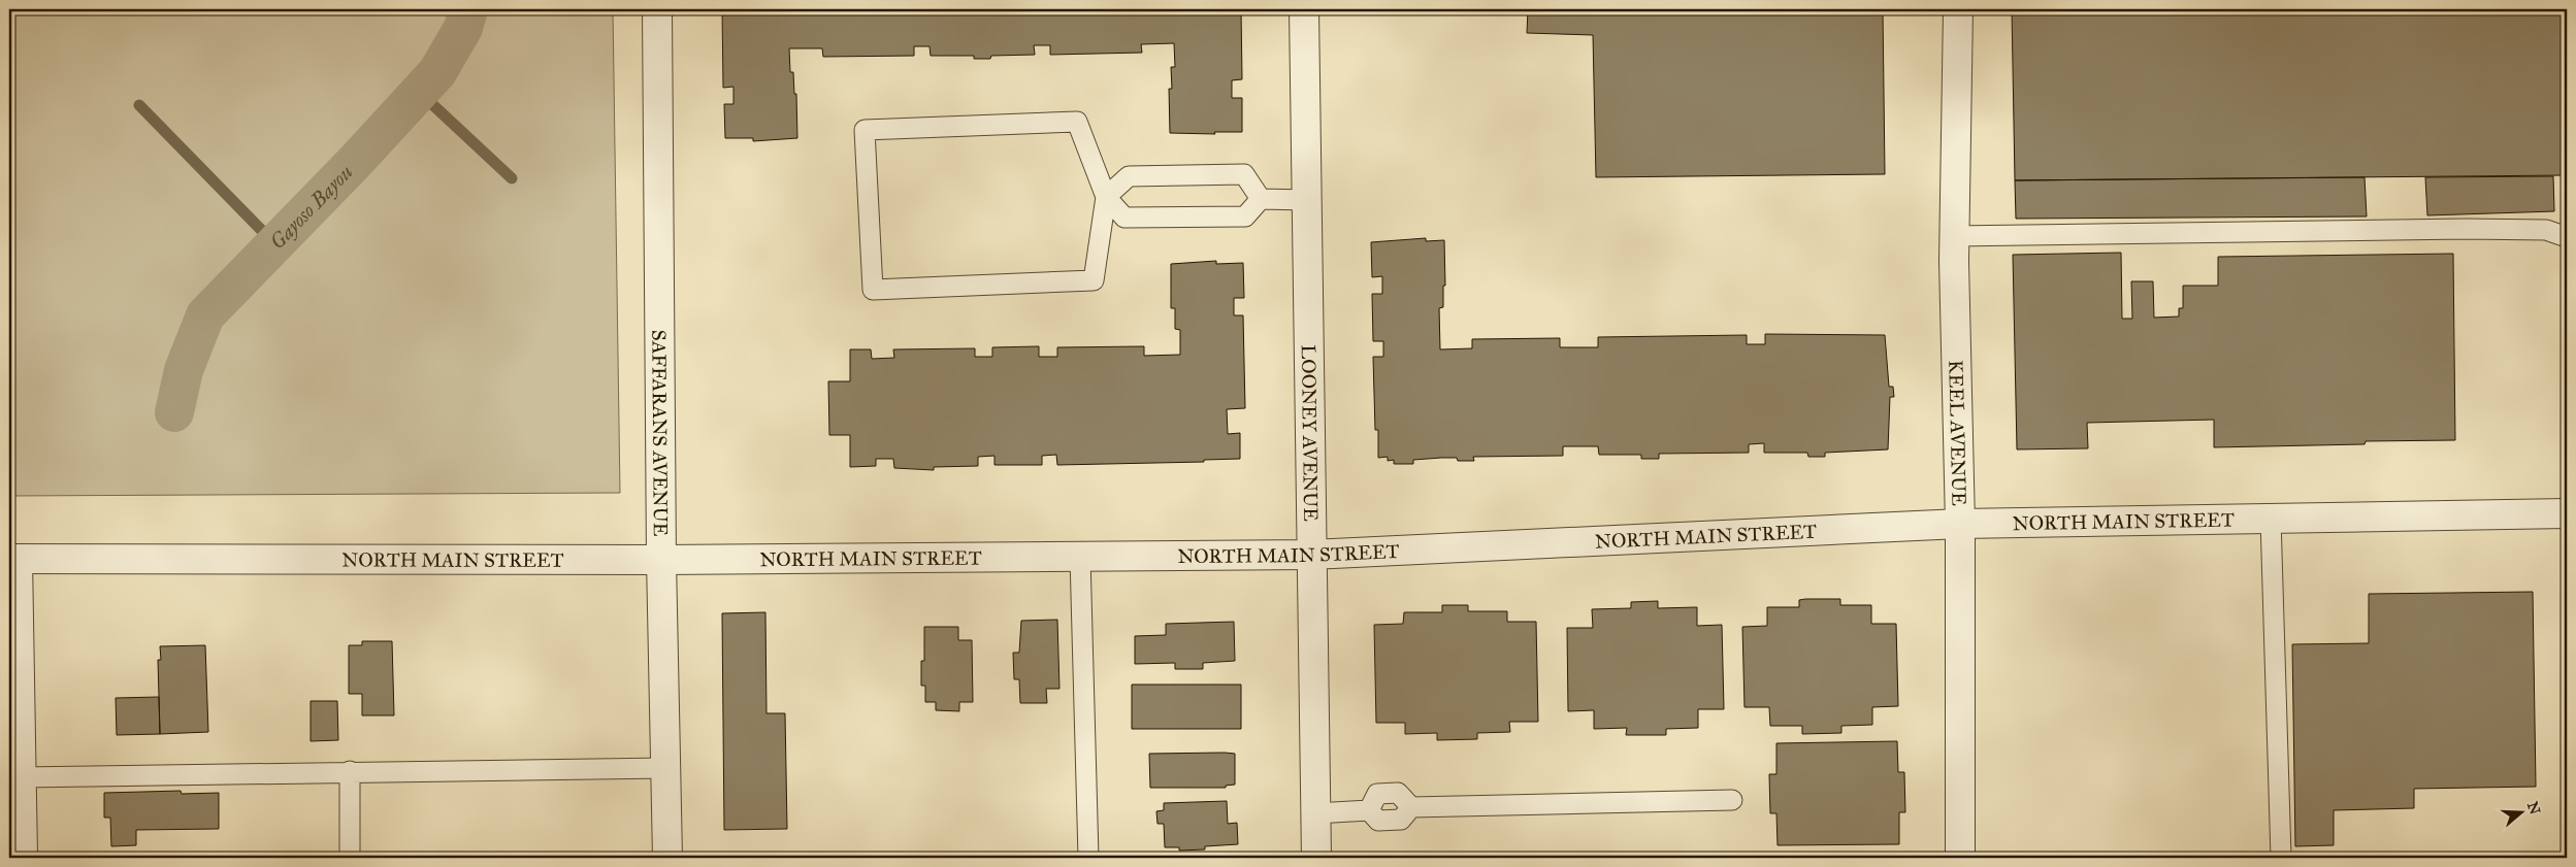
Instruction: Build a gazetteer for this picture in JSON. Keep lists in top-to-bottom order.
{
  "streets": {
    "street": [
      "KEEL AVENUE",
      "SAFFARANS AVENUE",
      "LOONEY AVENUE",
      "NORTH MAIN STREET"
    ]
  },
  "crossings": [
    ["KEEL AVENUE", "NORTH MAIN STREET"],
    ["SAFFARANS AVENUE", "NORTH MAIN STREET"],
    ["LOONEY AVENUE", "NORTH MAIN STREET"]
  ],
  "water": ["Gayoso Bayou"],
  "north": "right"
}
